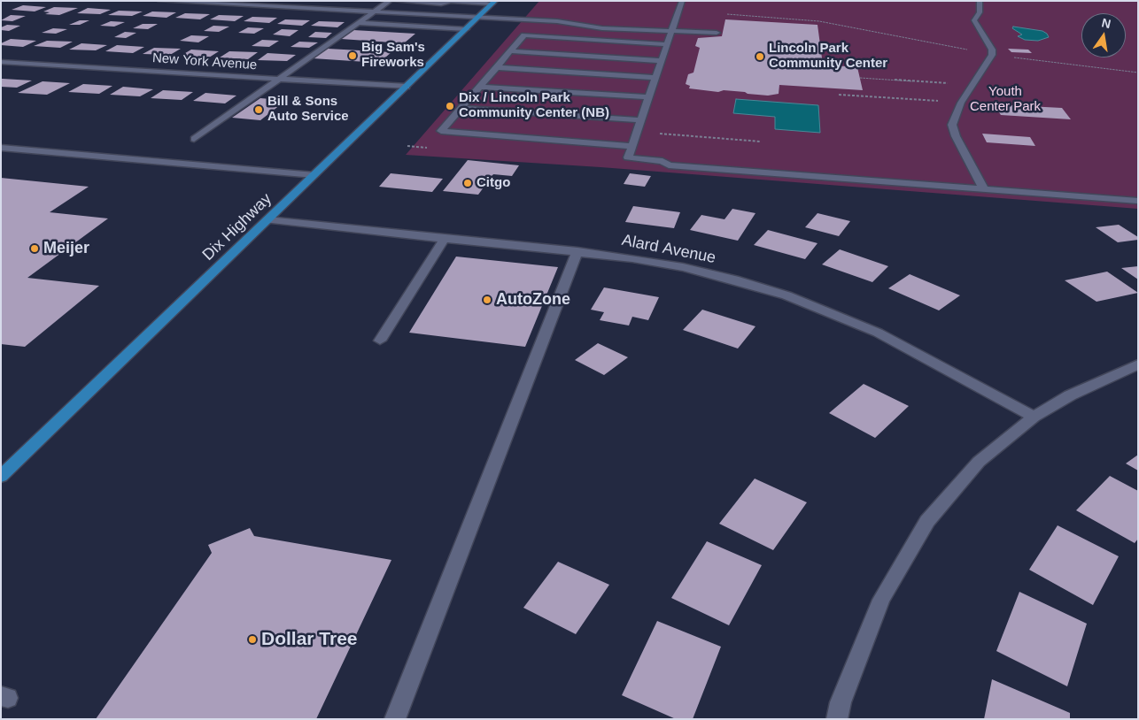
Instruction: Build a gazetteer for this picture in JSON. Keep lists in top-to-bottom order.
{
  "streets": {
    "main road": ["Dix Highway"],
    "street": ["New York Avenue", "Alard Avenue"]
  },
  "crossings": [
    ["New York Avenue", "Dix Highway"],
    ["Dix Highway", "Alard Avenue"]
  ],
  "parks": ["Youth Center Park"],
  "places": [
    "Big Sam's Fireworks",
    "Lincoln Park Community Center",
    "Dix / Lincoln Park Community Center (NB)",
    "Bill & Sons Auto Service",
    "Citgo",
    "Meijer",
    "AutoZone",
    "Dollar Tree"
  ],
  "north": "top"
}
